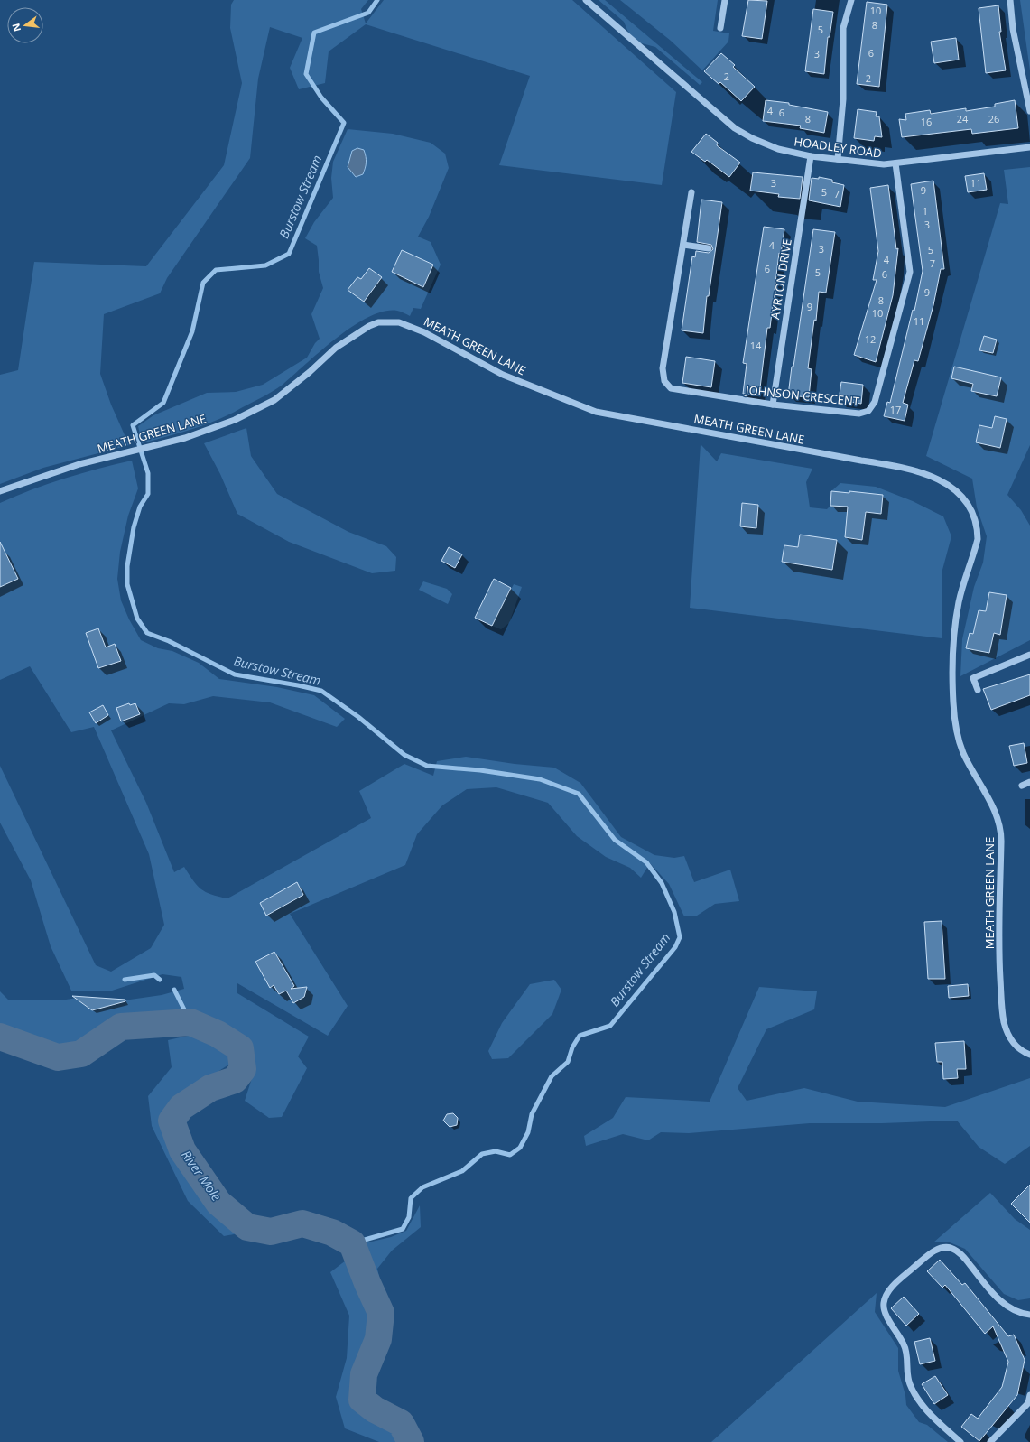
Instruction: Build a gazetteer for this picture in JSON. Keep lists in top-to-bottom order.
{
  "streets": {
    "street": [
      "HOADLEY ROAD",
      "AYRTON DRIVE",
      "MEATH GREEN LANE",
      "JOHNSON CRESCENT"
    ]
  },
  "crossings": [
    ["HOADLEY ROAD", "AYRTON DRIVE"],
    ["HOADLEY ROAD", "JOHNSON CRESCENT"],
    ["AYRTON DRIVE", "JOHNSON CRESCENT"]
  ],
  "water": ["Burstow Stream", "River Mole"],
  "house_numbers": [
    "10",
    "8",
    "5",
    "6",
    "3",
    "2",
    "2",
    "4",
    "6",
    "8",
    "24",
    "26",
    "16",
    "3",
    "11",
    "9",
    "5",
    "7",
    "1",
    "3",
    "4",
    "3",
    "5",
    "4",
    "7",
    "6",
    "5",
    "6",
    "9",
    "8",
    "9",
    "10",
    "11",
    "12",
    "14",
    "17"
  ],
  "north": "left"
}
